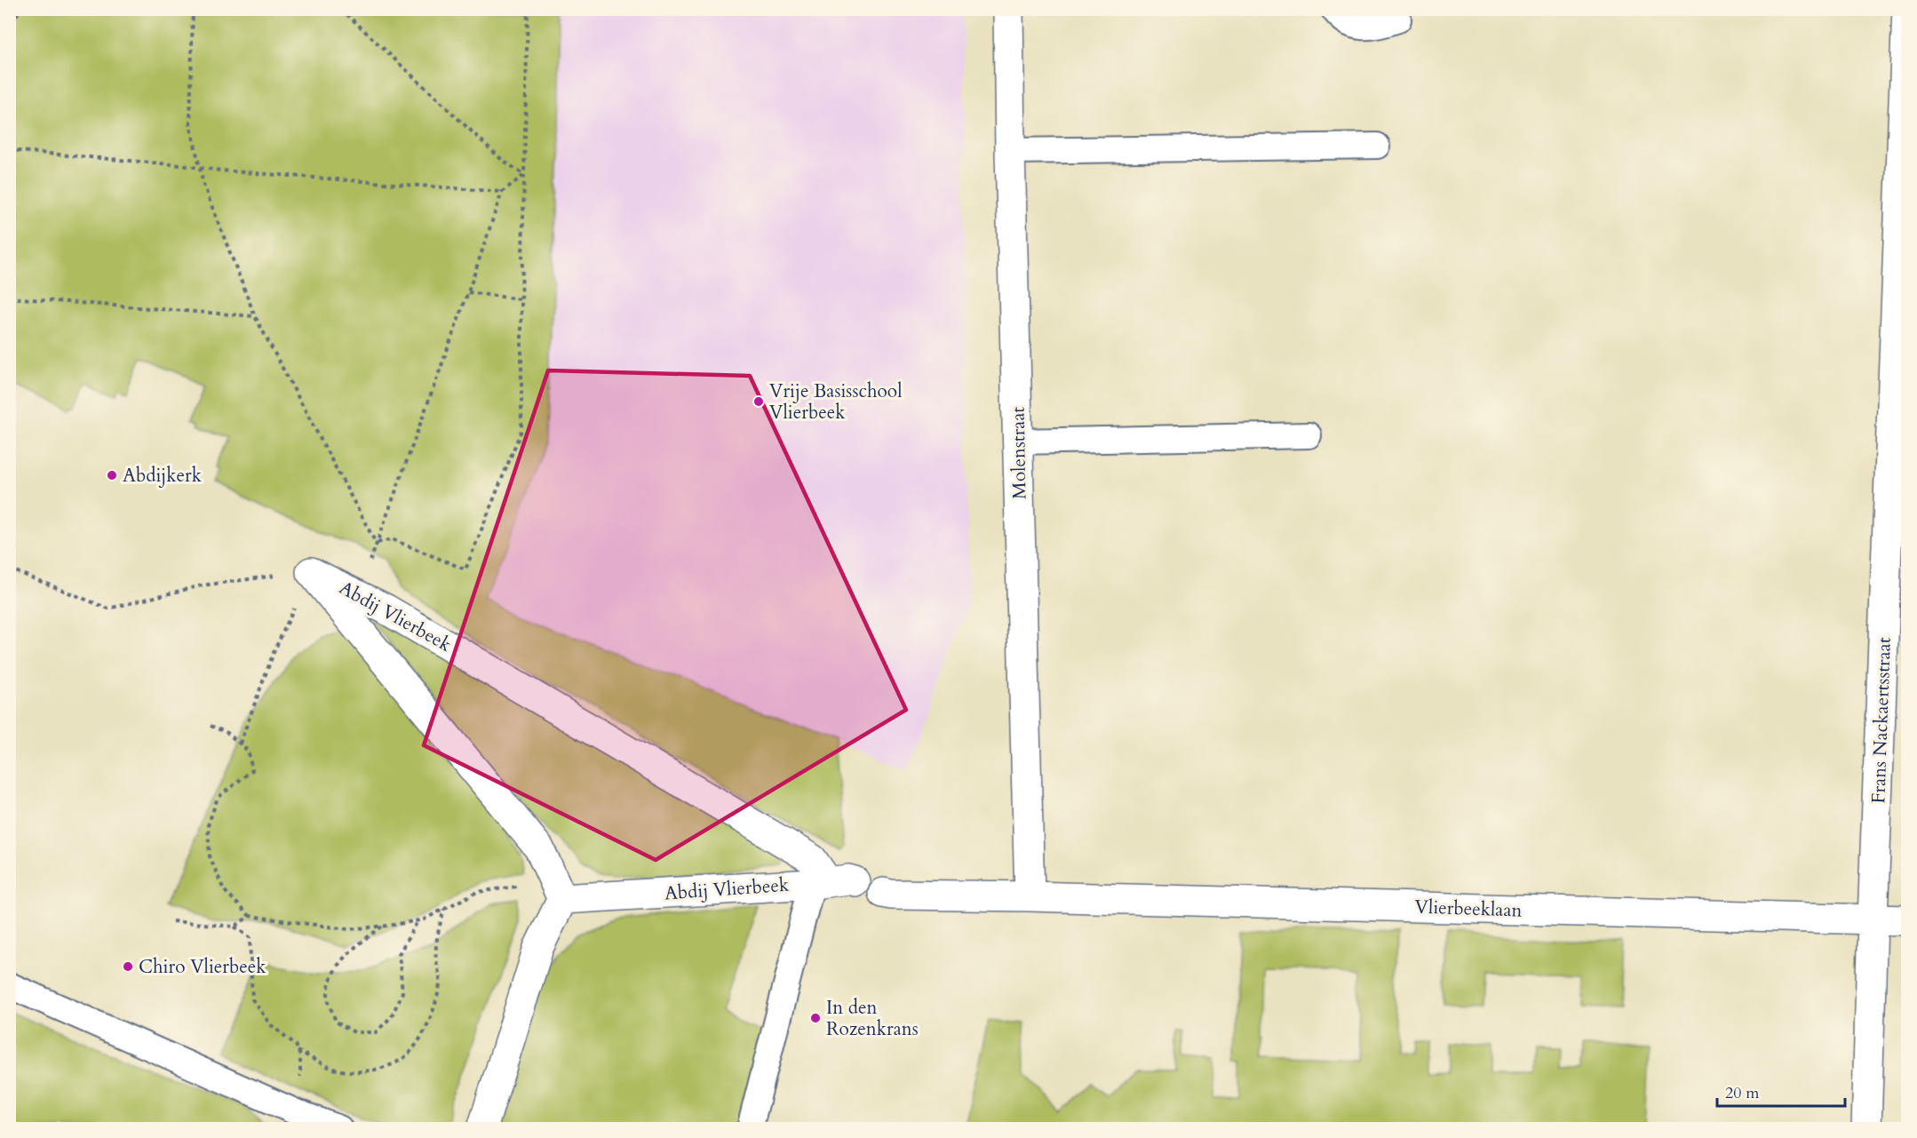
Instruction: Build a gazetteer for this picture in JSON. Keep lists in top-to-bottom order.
{
  "streets": {
    "street": [
      "Molenstraat",
      "Abdij Vlierbeek",
      "Frans Nackaertsstraat",
      "Vlierbeeklaan"
    ]
  },
  "crossings": [
    ["Molenstraat", "Vlierbeeklaan"],
    ["Frans Nackaertsstraat", "Vlierbeeklaan"]
  ],
  "places": [
    "Vrije Basisschool Vlierbeek",
    "Abdijkerk",
    "Chiro Vlierbeek",
    "In den Rozenkrans"
  ],
  "scale_bar": "20 m"
}
